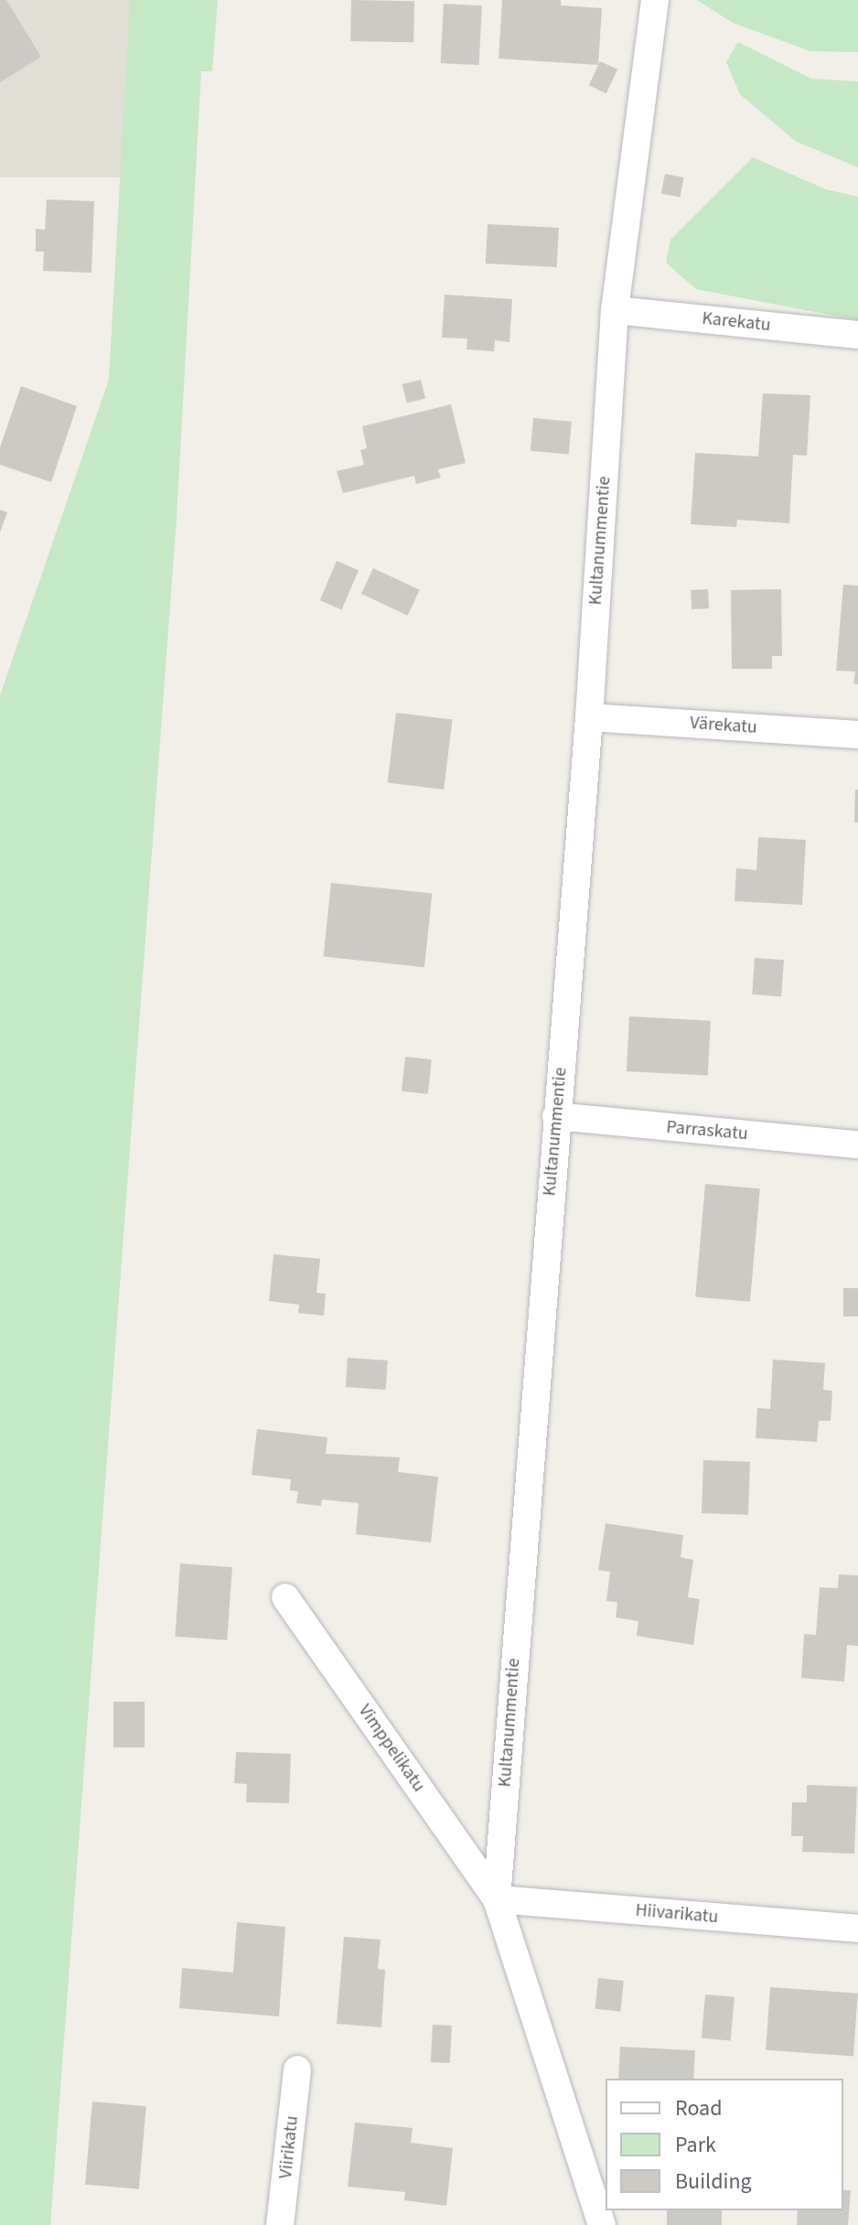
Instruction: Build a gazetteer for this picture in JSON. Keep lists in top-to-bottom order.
{
  "streets": {
    "street": [
      "Karekatu",
      "Kultanummentie",
      "Värekatu",
      "Parraskatu",
      "Vimppelikatu",
      "Hiivarikatu",
      "Viirikatu"
    ]
  },
  "crossings": [
    ["Karekatu", "Kultanummentie"],
    ["Kultanummentie", "Värekatu"],
    ["Kultanummentie", "Parraskatu"],
    ["Kultanummentie", "Vimppelikatu"],
    ["Kultanummentie", "Hiivarikatu"],
    ["Vimppelikatu", "Hiivarikatu"]
  ],
  "legend": ["Road", "Park", "Building"]
}
